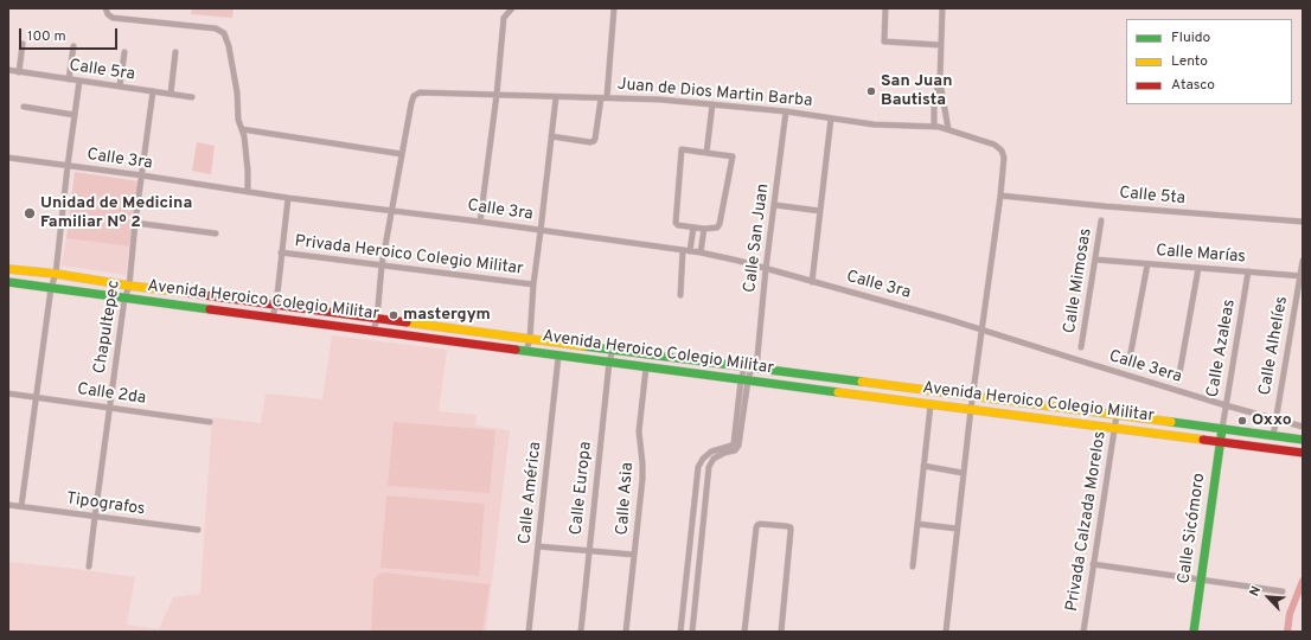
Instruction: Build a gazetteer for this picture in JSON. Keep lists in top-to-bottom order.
{
  "streets": {
    "main road": ["Avenida Heroico Colegio Militar", "Calle Sicómoro"],
    "street": [
      "Calle 5ra",
      "Juan de Dios Martin Barba",
      "Calle 3ra",
      "Calle 5ta",
      "Calle San Juan",
      "Calle Marías",
      "Privada Heroico Colegio Militar",
      "Calle Mimosas",
      "Chapultepec",
      "Calle Alhelíes",
      "Calle Azaleas",
      "Calle 3era",
      "Calle 2da",
      "Calle Europa",
      "Calle América",
      "Calle Asia",
      "Tipografos",
      "Privada Calzada Morelos"
    ]
  },
  "crossings": [
    ["Calle 5ra", "Chapultepec"],
    ["Juan de Dios Martin Barba", "Calle 5ta"],
    ["Juan de Dios Martin Barba", "Calle San Juan"],
    ["Calle 3ra", "Calle San Juan"],
    ["Calle 3ra", "Chapultepec"],
    ["Calle 3ra", "Calle 3era"],
    ["Calle San Juan", "Avenida Heroico Colegio Militar"],
    ["Calle Marías", "Calle Mimosas"],
    ["Calle Marías", "Calle Alhelíes"],
    ["Calle Marías", "Calle Azaleas"],
    ["Avenida Heroico Colegio Militar", "Chapultepec"],
    ["Avenida Heroico Colegio Militar", "Calle Alhelíes"],
    ["Avenida Heroico Colegio Militar", "Calle Azaleas"],
    ["Avenida Heroico Colegio Militar", "Calle Europa"],
    ["Avenida Heroico Colegio Militar", "Calle América"],
    ["Avenida Heroico Colegio Militar", "Calle Asia"],
    ["Avenida Heroico Colegio Militar", "Privada Calzada Morelos"],
    ["Avenida Heroico Colegio Militar", "Calle Sicómoro"],
    ["Chapultepec", "Calle 2da"],
    ["Chapultepec", "Tipografos"],
    ["Calle Alhelíes", "Calle 3era"],
    ["Calle Azaleas", "Calle 3era"],
    ["Calle Azaleas", "Calle Sicómoro"]
  ],
  "places": [
    "San Juan Bautista",
    "Unidad de Medicina Familiar Nº 2",
    "mastergym",
    "Oxxo"
  ],
  "legend": ["Fluido", "Lento", "Atasco"],
  "scale_bar": "100 m",
  "north": "top left"
}
